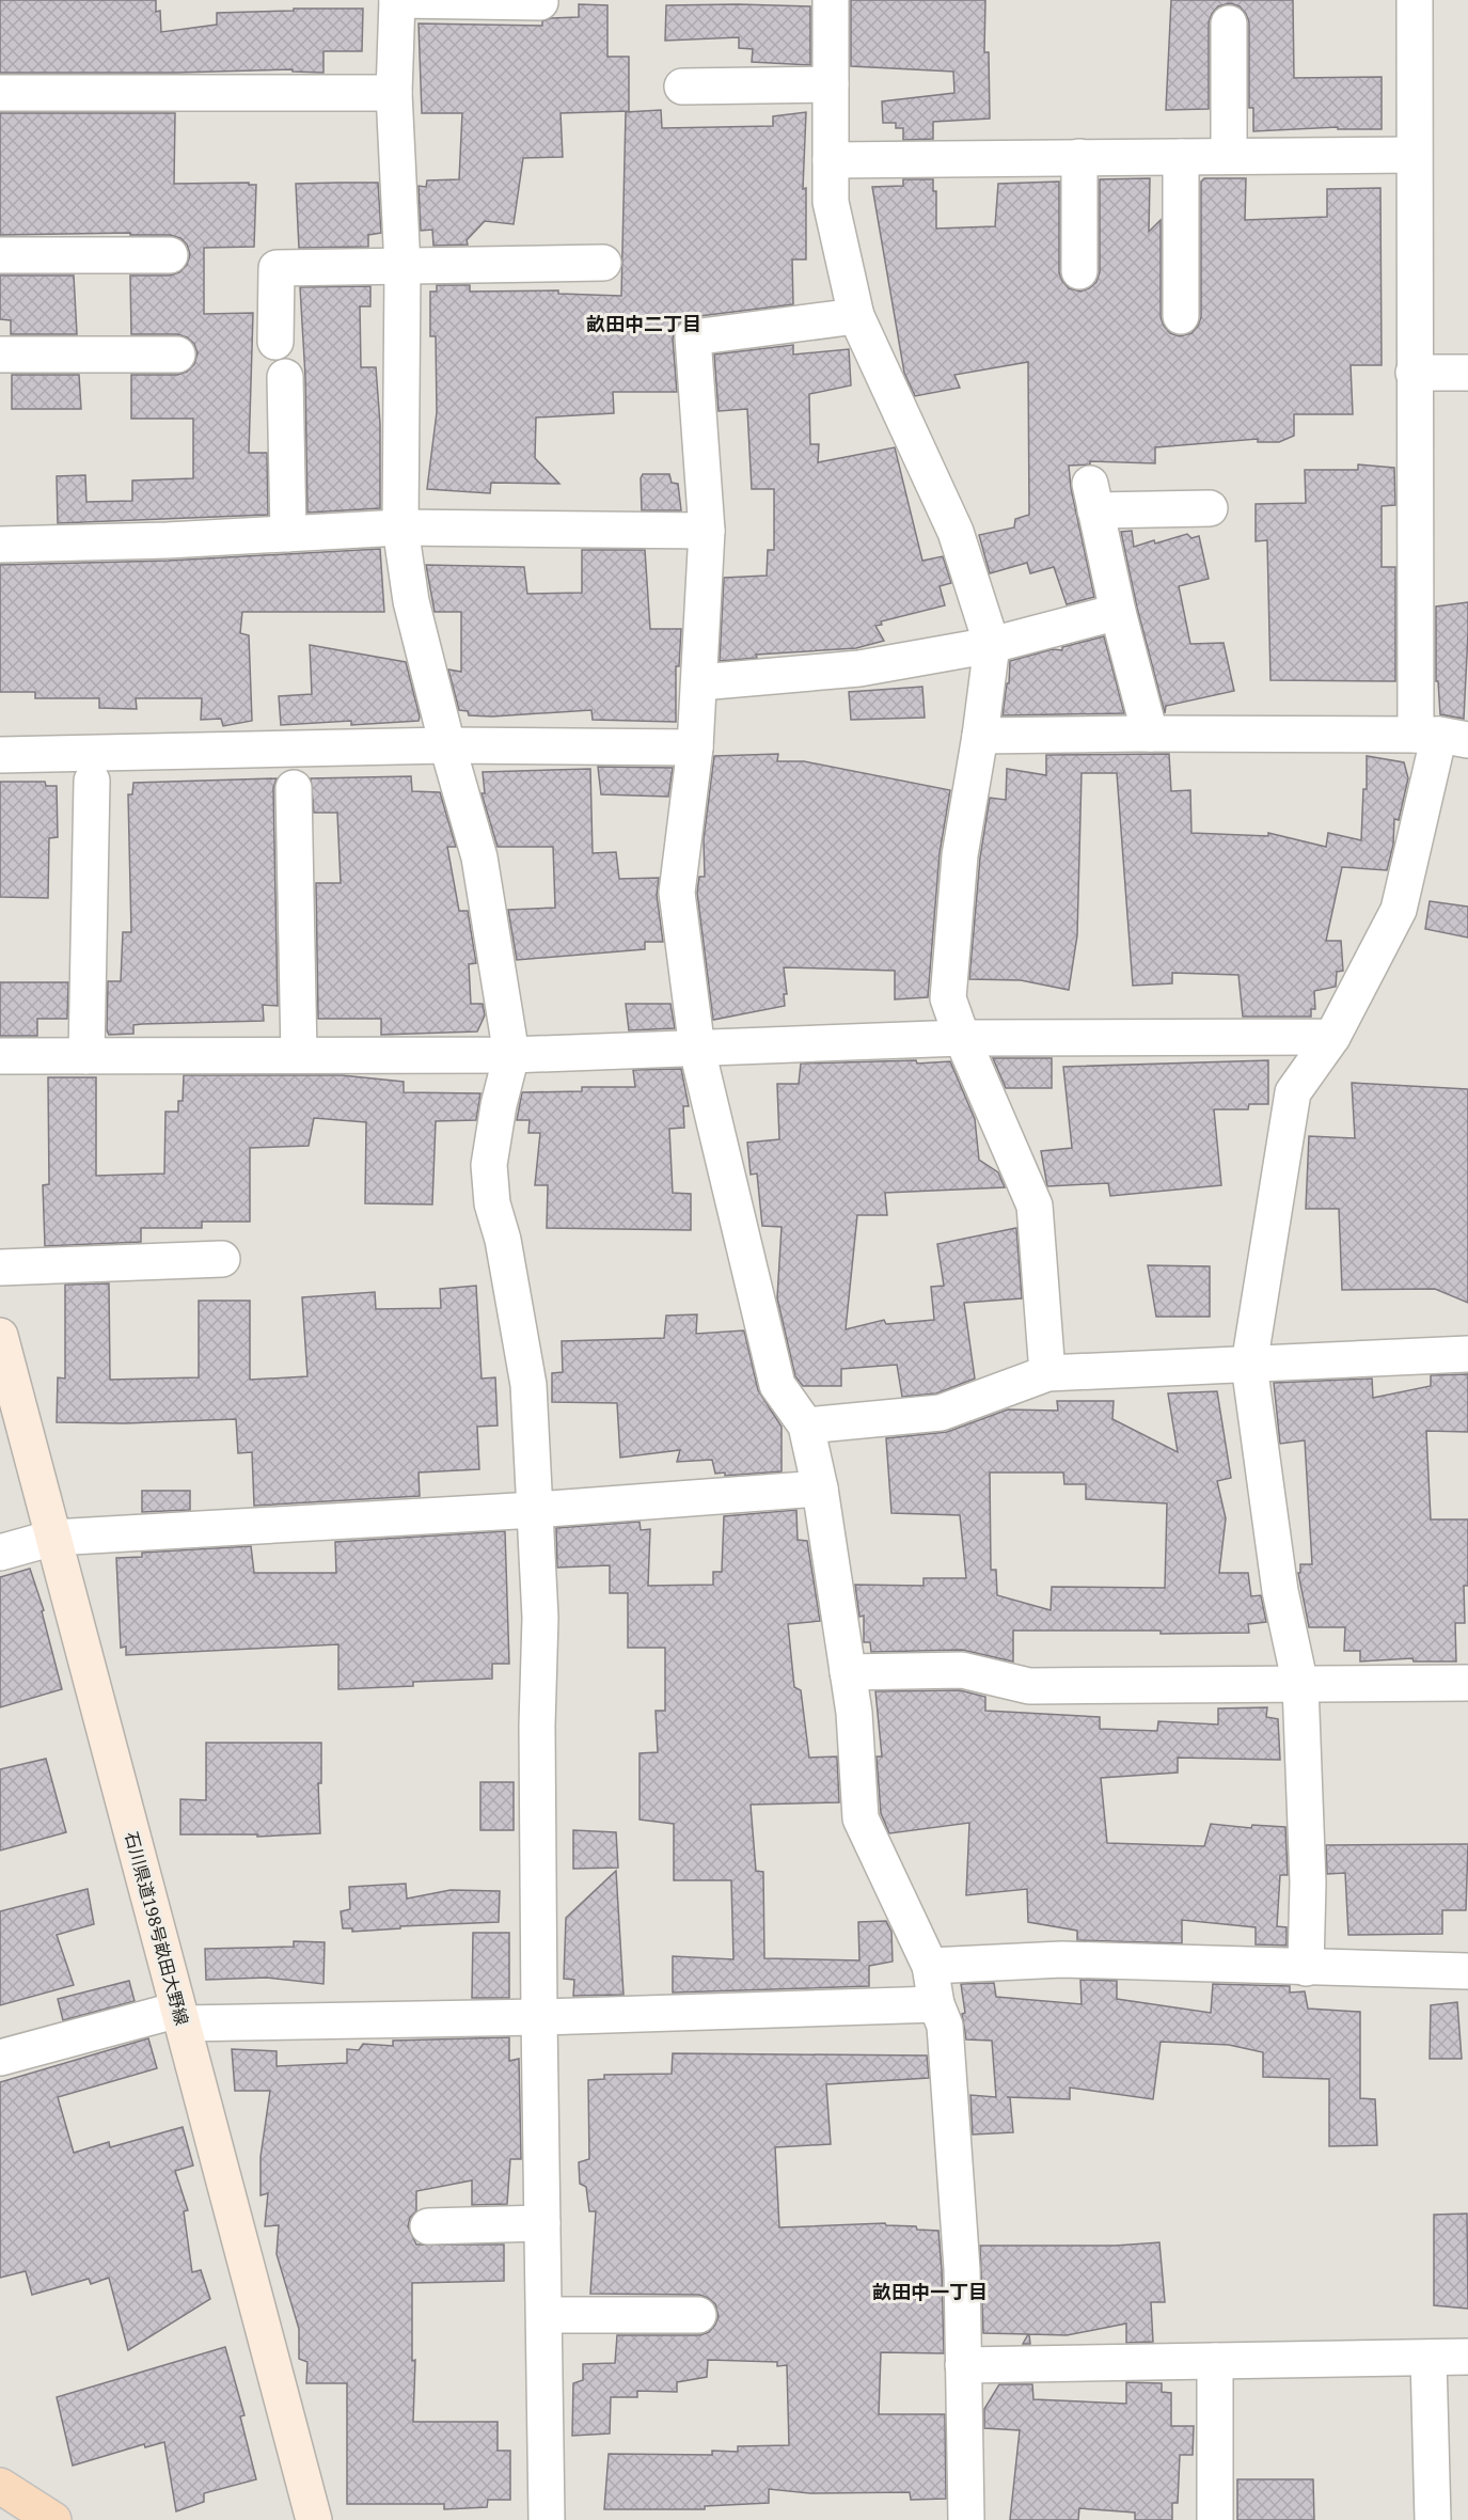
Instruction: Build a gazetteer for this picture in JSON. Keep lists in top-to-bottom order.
{
  "streets": {
    "main road": ["石川県道198号畝田大野線"]
  },
  "districts": ["畝田中二丁目", "畝田中一丁目"]
}
